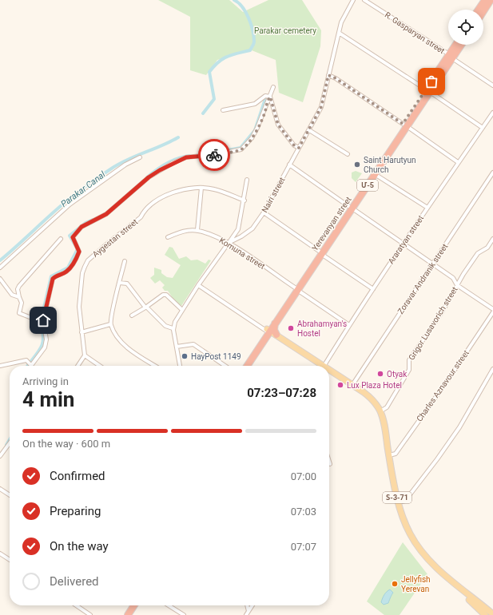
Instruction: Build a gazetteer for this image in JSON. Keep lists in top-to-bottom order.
{
  "streets": {
    "highway": ["Մ-5", "Yerevanyan street"],
    "main road": ["Տ-3-71"],
    "street": [
      "R. Gasparyan street",
      "Nairi street",
      "Aygestan street",
      "Araratyan street",
      "Komuna street",
      "Zoravar Andranik street",
      "Grigor Lusavorich street",
      "Charles Aznavour street"
    ]
  },
  "crossings": [
    ["R. Gasparyan street", "Yerevanyan street"],
    ["Nairi street", "Komuna street"],
    ["Yerevanyan street", "Komuna street"],
    ["Yerevanyan street", "Տ-3-71"],
    ["Araratyan street", "Komuna street"],
    ["Zoravar Andranik street", "Տ-3-71"],
    ["Grigor Lusavorich street", "Տ-3-71"],
    ["Charles Aznavour street", "Տ-3-71"]
  ],
  "water": ["Parakar Canal"],
  "parks": ["Parakar cemetery"],
  "places": [
    "Saint Harutyun Church",
    "Abrahamyan's Hostel",
    "HayPost 1149",
    "Otyak",
    "Lux Plaza Hotel",
    "Jellyfish Yerevan"
  ],
  "page": {
    "heading": ["4 min", "Arriving in", "07:23–07:28"],
    "bar": "On the way · 600 m",
    "list": [
      ["Confirmed", "07:00"],
      ["Preparing", "07:03"],
      ["On the way", "07:07"],
      "Delivered"
    ]
  }
}
